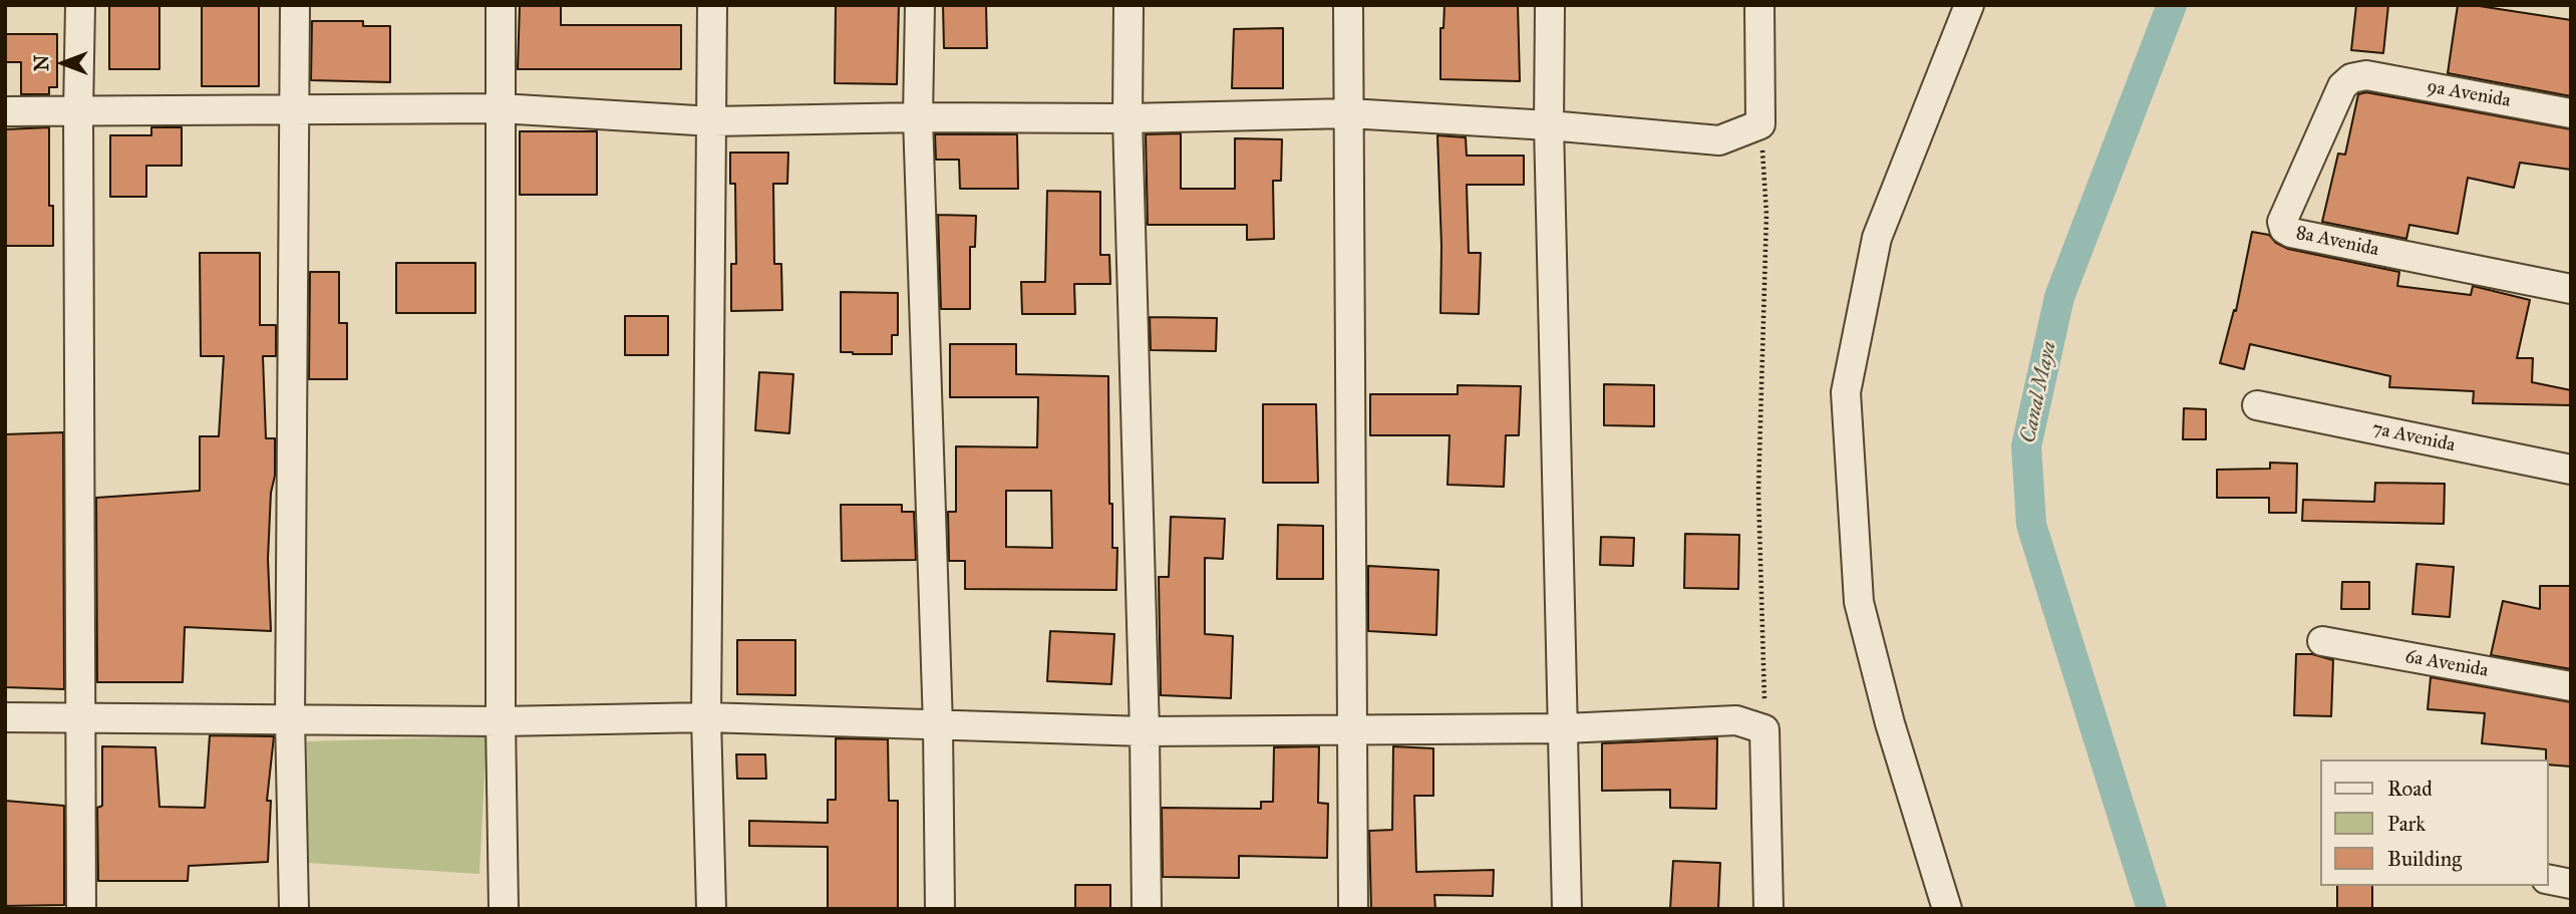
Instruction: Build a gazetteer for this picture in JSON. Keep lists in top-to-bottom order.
{
  "streets": {
    "street": [
      "9a Avenida",
      "8a Avenida",
      "7a Avenida",
      "6a Avenida"
    ]
  },
  "crossings": [
    ["9a Avenida", "8a Avenida"]
  ],
  "water": ["Canal Maya"],
  "legend": ["Road", "Park", "Building"],
  "north": "left"
}
